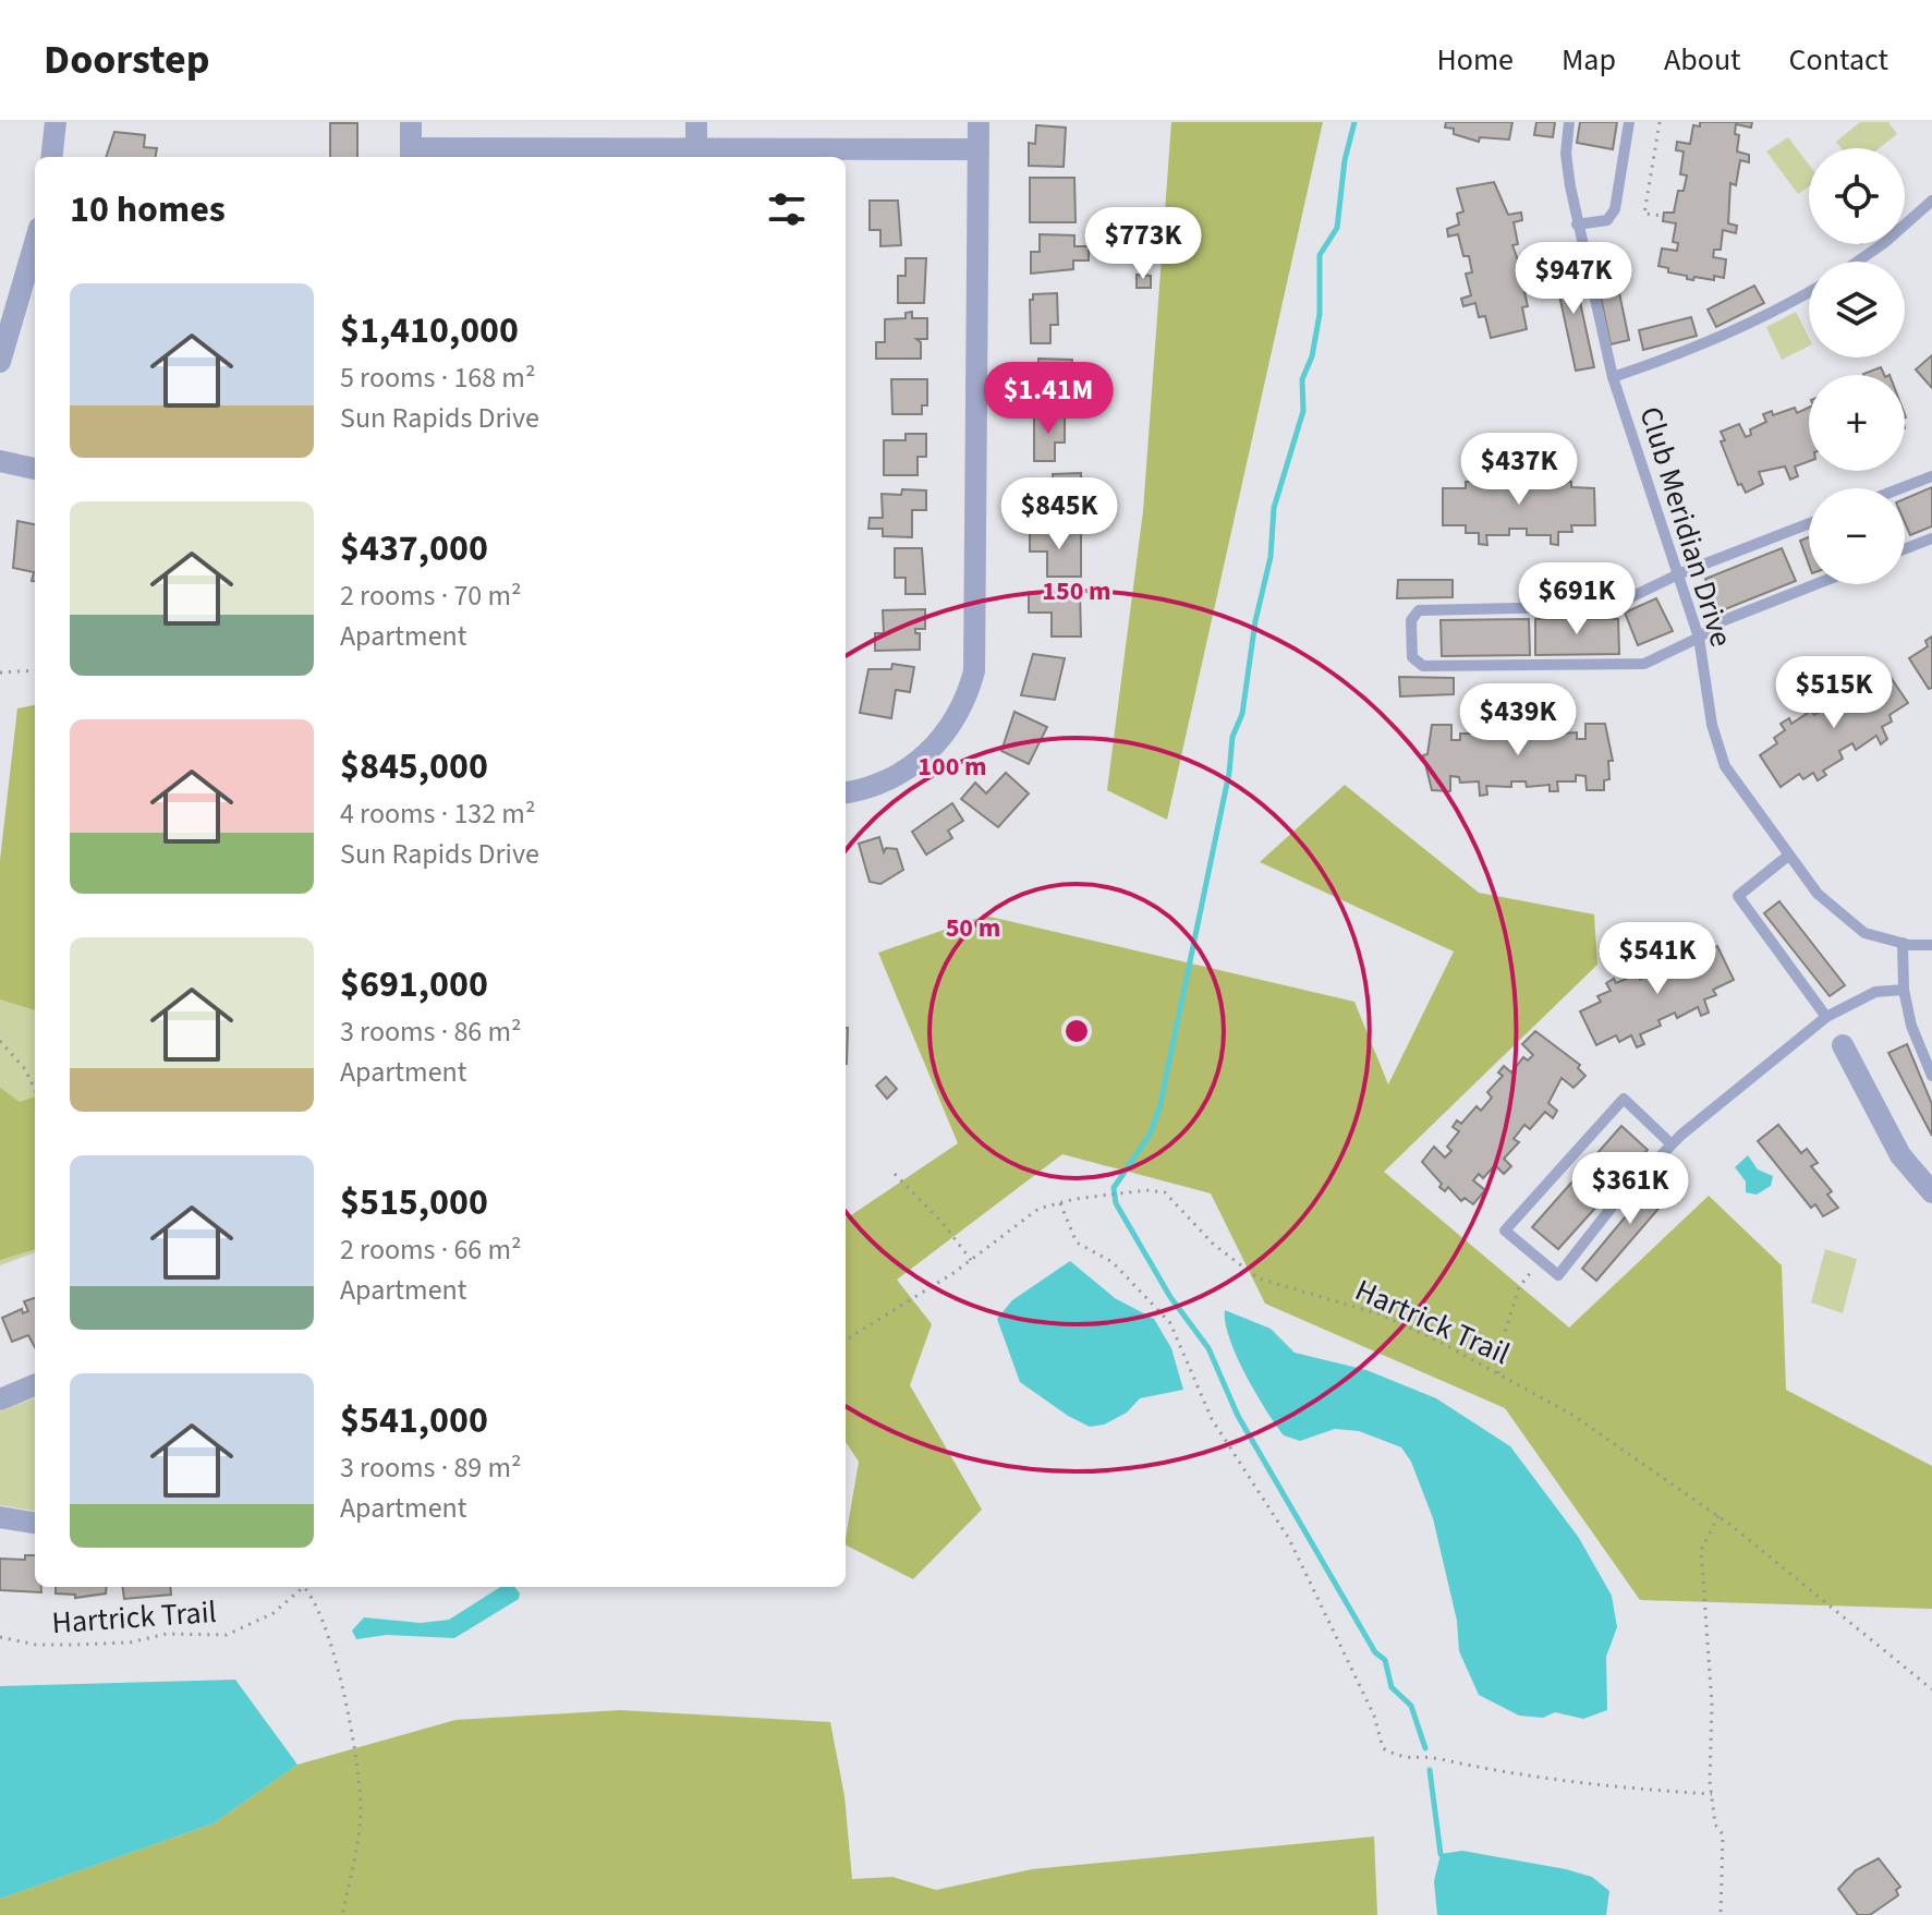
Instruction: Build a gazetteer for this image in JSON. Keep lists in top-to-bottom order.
{
  "streets": {
    "lane": ["Club Meridian Drive"],
    "path": ["Hartrick Trail"]
  },
  "page": {
    "header": "Doorstep",
    "nav": [
      "Home",
      "Map",
      "About",
      "Contact"
    ],
    "map_buttons": ["+", "−"],
    "heading": "10 homes",
    "price": [
      "$773K",
      "$947K",
      "$1.41M",
      "$437K",
      "$845K",
      "$691K",
      "$515K",
      "$439K",
      "$541K",
      "$361K"
    ],
    "list": [
      {
        "name": "$1,410,000",
        "note": "5 rooms · 168 m² · Sun Rapids Drive"
      },
      {
        "name": "$437,000",
        "note": "2 rooms · 70 m² · Apartment"
      },
      {
        "name": "$845,000",
        "note": "4 rooms · 132 m² · Sun Rapids Drive"
      },
      {
        "name": "$691,000",
        "note": "3 rooms · 86 m² · Apartment"
      },
      {
        "name": "$515,000",
        "note": "2 rooms · 66 m² · Apartment"
      },
      {
        "name": "$541,000",
        "note": "3 rooms · 89 m² · Apartment"
      }
    ]
  },
  "rings": ["150 m", "100 m", "50 m"]
}
